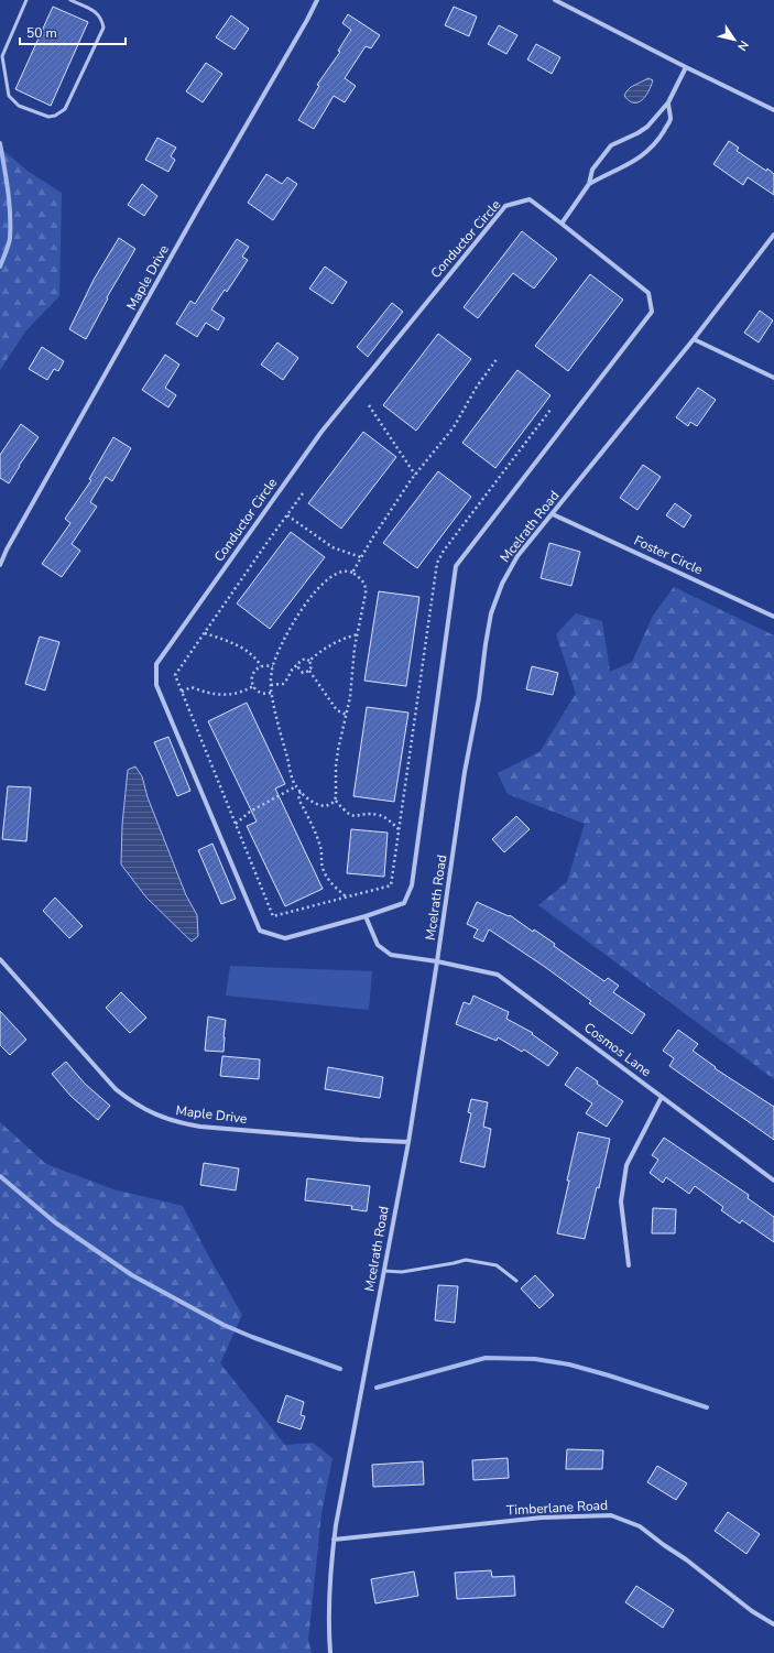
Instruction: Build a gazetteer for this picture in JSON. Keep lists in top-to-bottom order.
{
  "streets": {
    "street": [
      "Conductor Circle",
      "Maple Drive",
      "Mcelrath Road",
      "Foster Circle",
      "Cosmos Lane",
      "Timberlane Road"
    ]
  },
  "crossings": [
    ["Maple Drive", "Mcelrath Road"],
    ["Mcelrath Road", "Foster Circle"],
    ["Mcelrath Road", "Cosmos Lane"],
    ["Mcelrath Road", "Timberlane Road"]
  ],
  "scale_bar": "50 m",
  "north": "bottom right"
}
